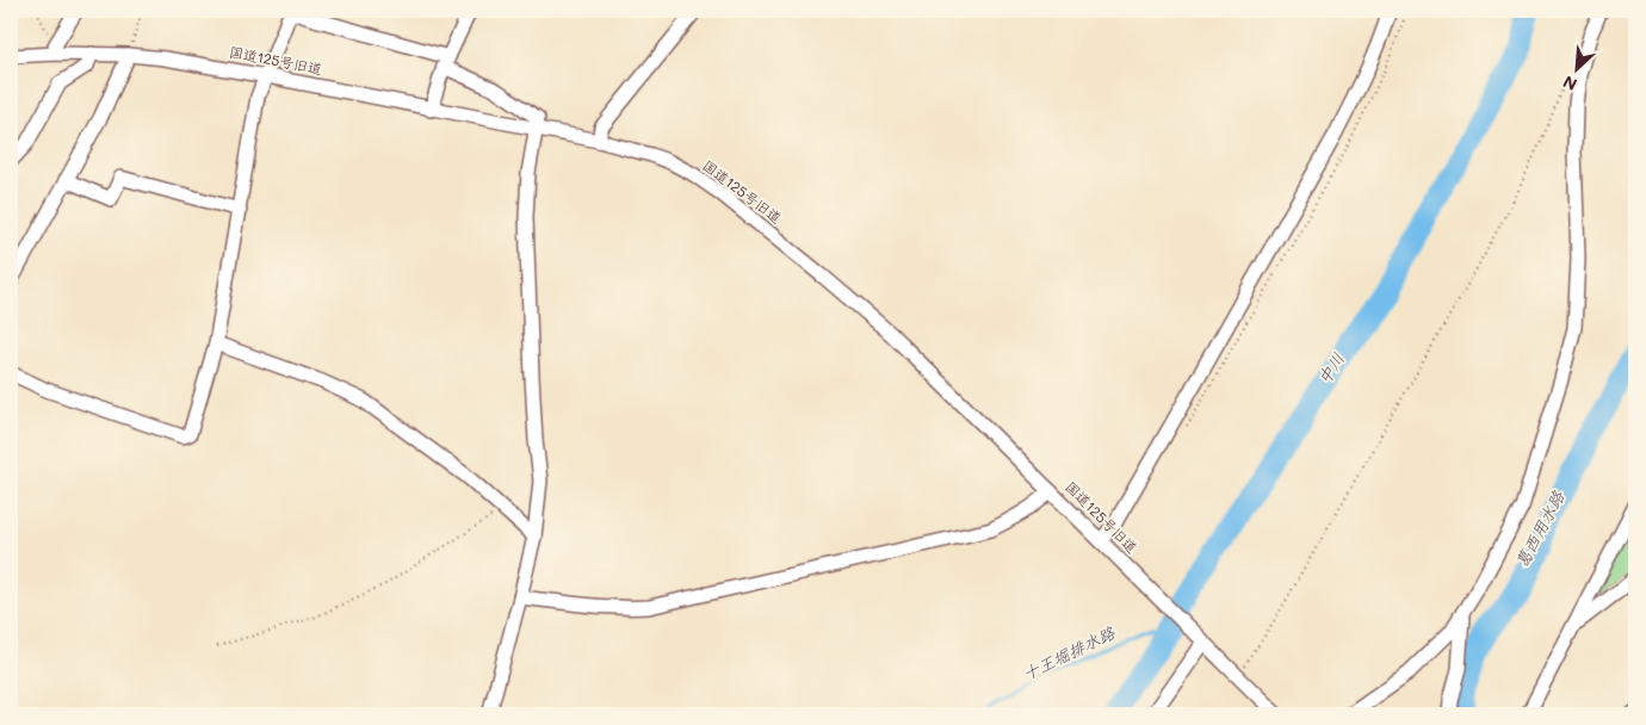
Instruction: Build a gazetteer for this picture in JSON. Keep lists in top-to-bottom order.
{
  "streets": {
    "street": ["国道125号旧道"]
  },
  "water": ["中川", "葛西用水路", "十王堀排水路"],
  "north": "bottom left"
}
